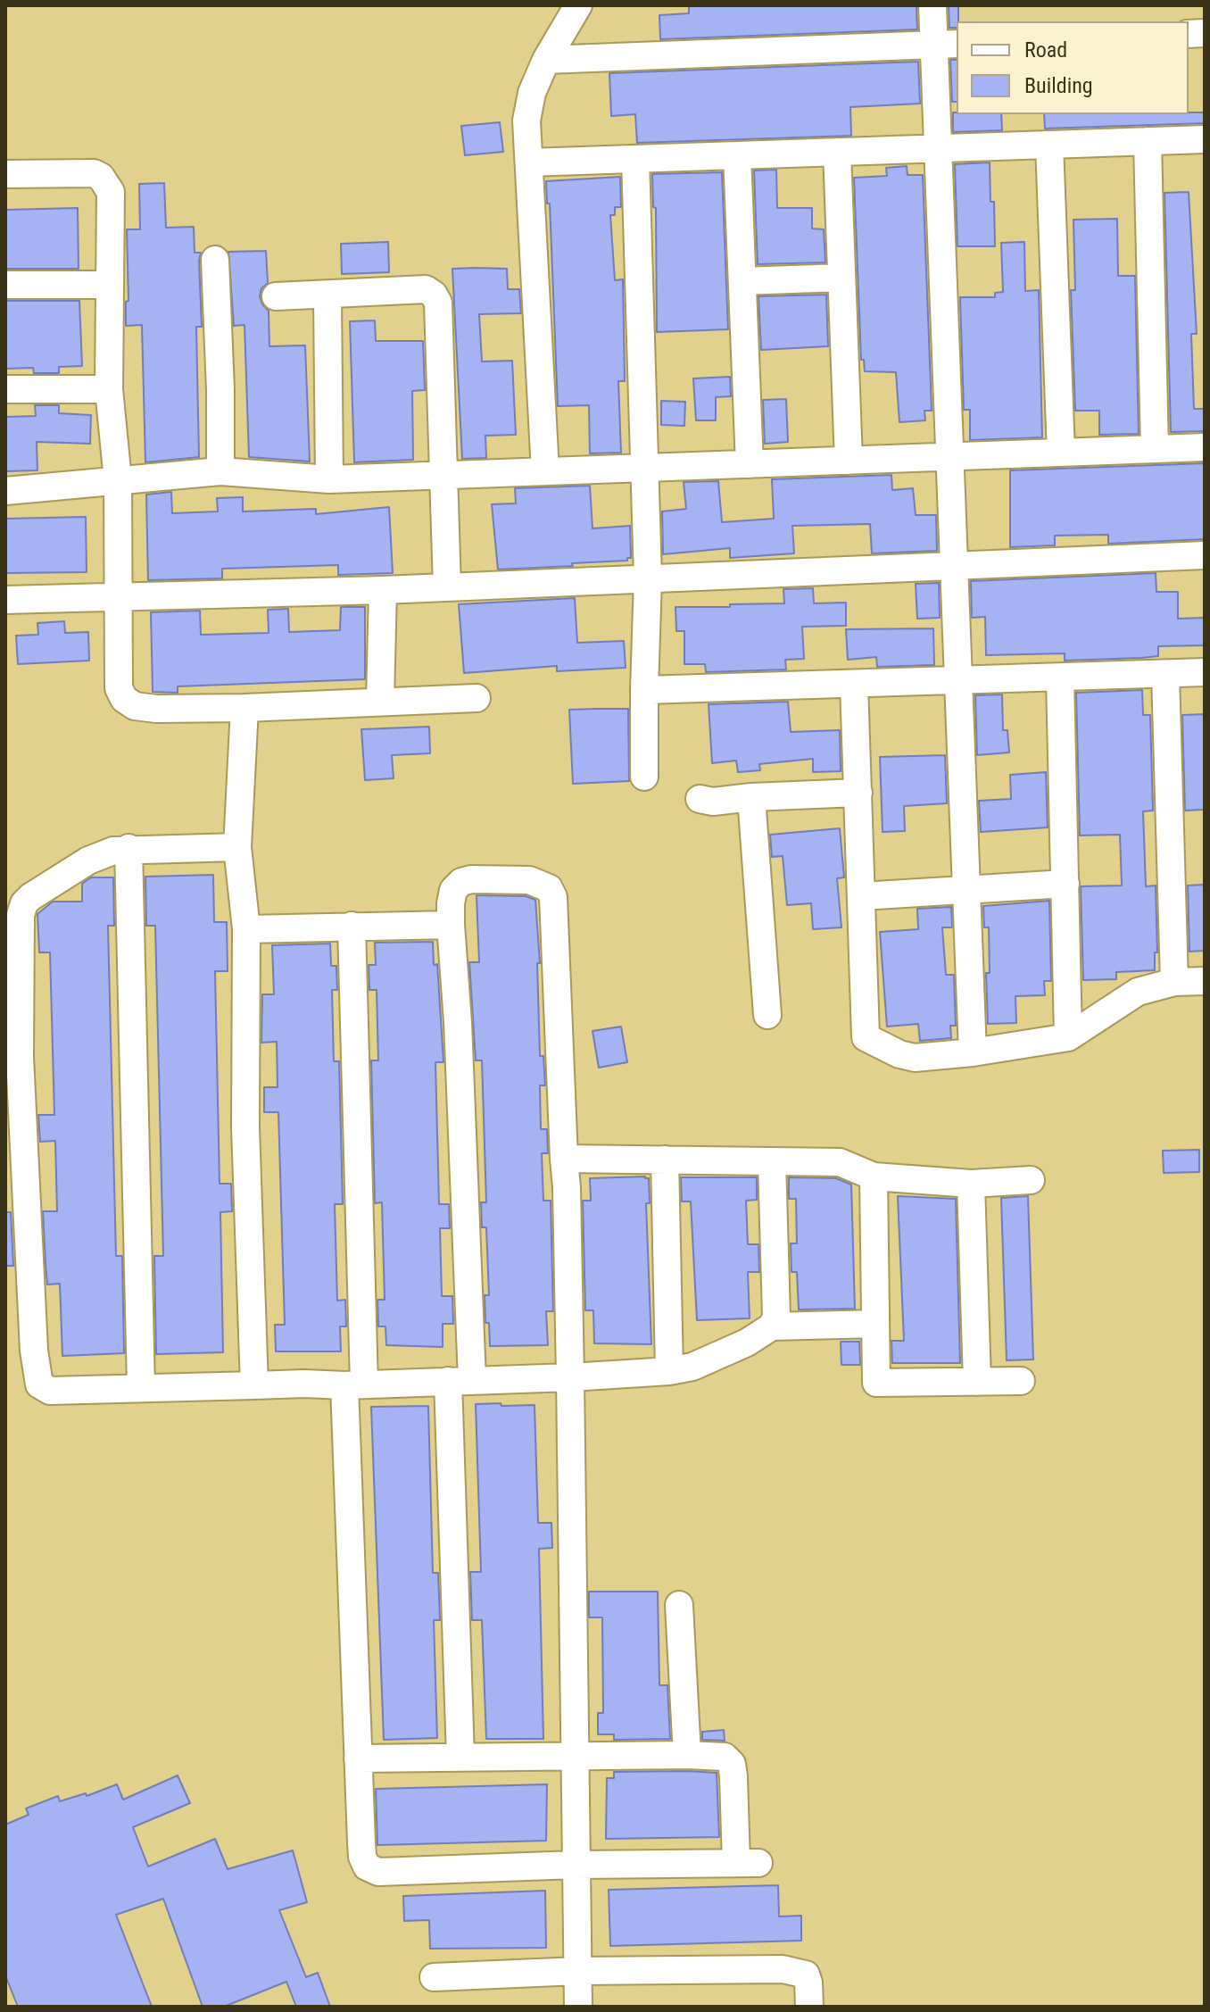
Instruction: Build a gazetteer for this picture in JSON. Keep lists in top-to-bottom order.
{
  "legend": ["Road", "Building"]
}
